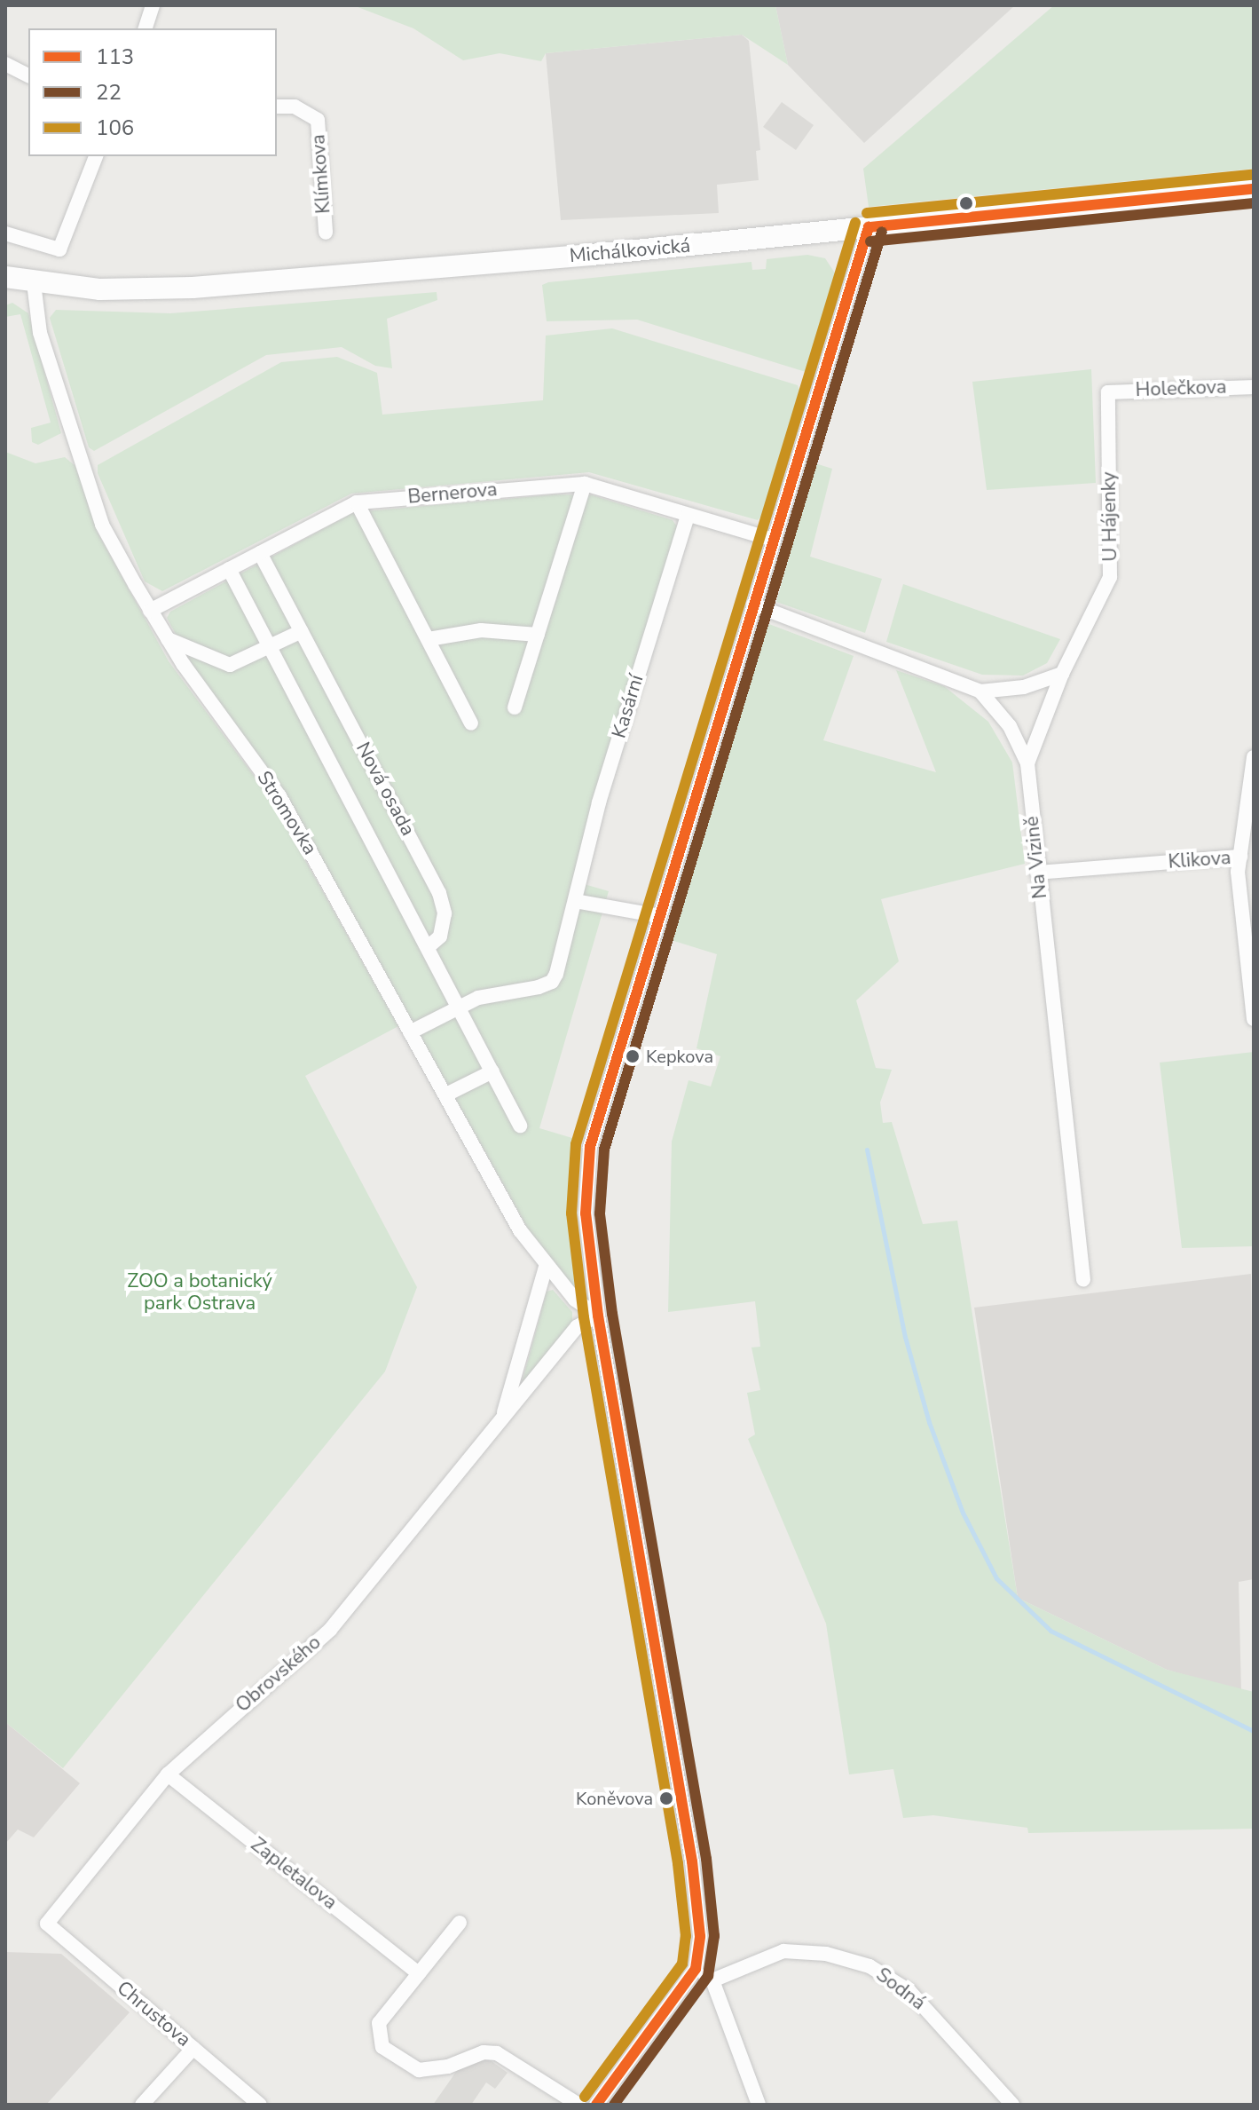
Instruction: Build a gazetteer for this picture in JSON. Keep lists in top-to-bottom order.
{
  "streets": {
    "street": [
      "Klímkova",
      "Michálkovická",
      "Holečkova",
      "Bernerova",
      "U Hájenky",
      "Kasární",
      "Nová osada",
      "Stromovka",
      "Na Vizině",
      "Klikova",
      "Obrovského",
      "Zapletalova",
      "Sodná",
      "Chrustova"
    ]
  },
  "crossings": [
    ["Michálkovická", "Stromovka"],
    ["Holečkova", "U Hájenky"],
    ["Bernerova", "Kasární"],
    ["Bernerova", "Nová osada"],
    ["Bernerova", "Stromovka"],
    ["U Hájenky", "Na Vizině"],
    ["Stromovka", "Obrovského"],
    ["Na Vizině", "Klikova"],
    ["Obrovského", "Zapletalova"],
    ["Obrovského", "Chrustova"]
  ],
  "parks": ["ZOO a botanický park Ostrava"],
  "places": ["Kepkova", "Koněvova"],
  "lines": ["transit line 106", "transit line 113", "transit line 22"],
  "legend": ["113", "22", "106"]
}
